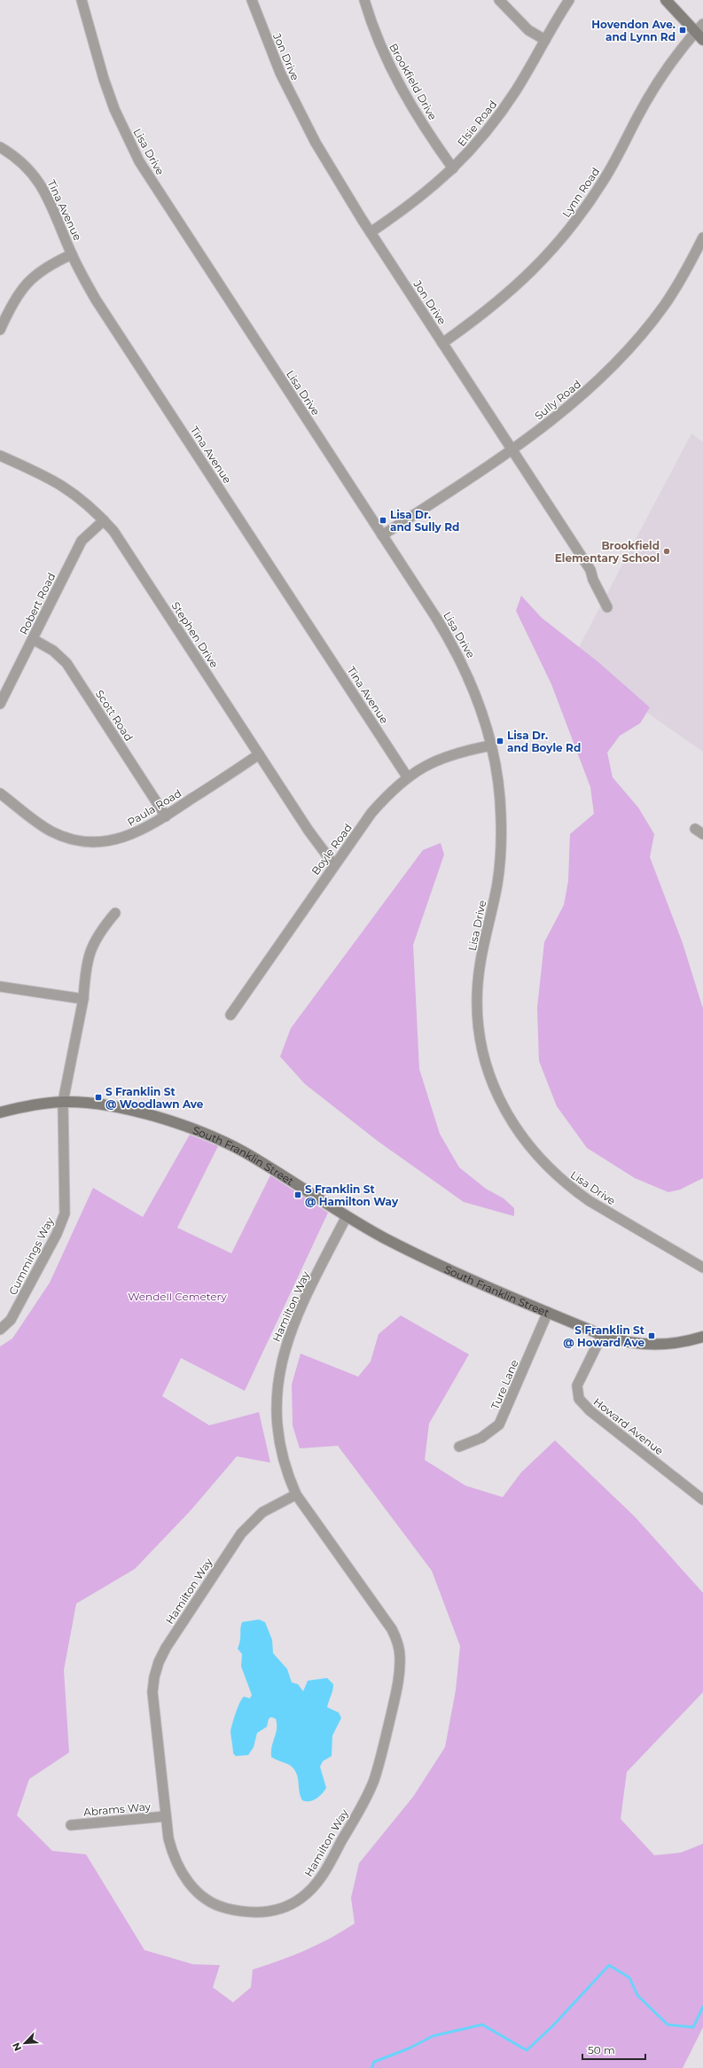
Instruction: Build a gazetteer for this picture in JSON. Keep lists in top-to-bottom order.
{
  "streets": {
    "main road": ["South Franklin Street"],
    "street": [
      "Jon Drive",
      "Brookfield Drive",
      "Elsie Road",
      "Lisa Drive",
      "Lynn Road",
      "Tina Avenue",
      "Sully Road",
      "Robert Road",
      "Stephen Drive",
      "Scott Road",
      "Paula Road",
      "Boyle Road",
      "Cummings Way",
      "Hamilton Way",
      "Ture Lane",
      "Howard Avenue",
      "Abrams Way"
    ]
  },
  "crossings": [
    ["Jon Drive", "Elsie Road"],
    ["Jon Drive", "Lynn Road"],
    ["Jon Drive", "Sully Road"],
    ["Brookfield Drive", "Elsie Road"],
    ["Lisa Drive", "Sully Road"],
    ["Lisa Drive", "Boyle Road"],
    ["Tina Avenue", "Boyle Road"],
    ["Robert Road", "Stephen Drive"],
    ["Robert Road", "Scott Road"],
    ["Stephen Drive", "Paula Road"],
    ["Stephen Drive", "Boyle Road"],
    ["Scott Road", "Paula Road"],
    ["South Franklin Street", "Cummings Way"],
    ["South Franklin Street", "Hamilton Way"],
    ["South Franklin Street", "Ture Lane"],
    ["South Franklin Street", "Howard Avenue"],
    ["Hamilton Way", "Abrams Way"]
  ],
  "parks": ["Wendell Cemetery"],
  "places": {
    "transit": [
      "Hovendon Ave. and Lynn Rd",
      "Lisa Dr. and Sully Rd",
      "Lisa Dr. and Boyle Rd",
      "S Franklin St @ Woodlawn Ave",
      "S Franklin St @ Hamilton Way",
      "S Franklin St @ Howard Ave"
    ],
    "other": ["Brookfield Elementary School"]
  },
  "scale_bar": "50 m",
  "north": "bottom left"
}
